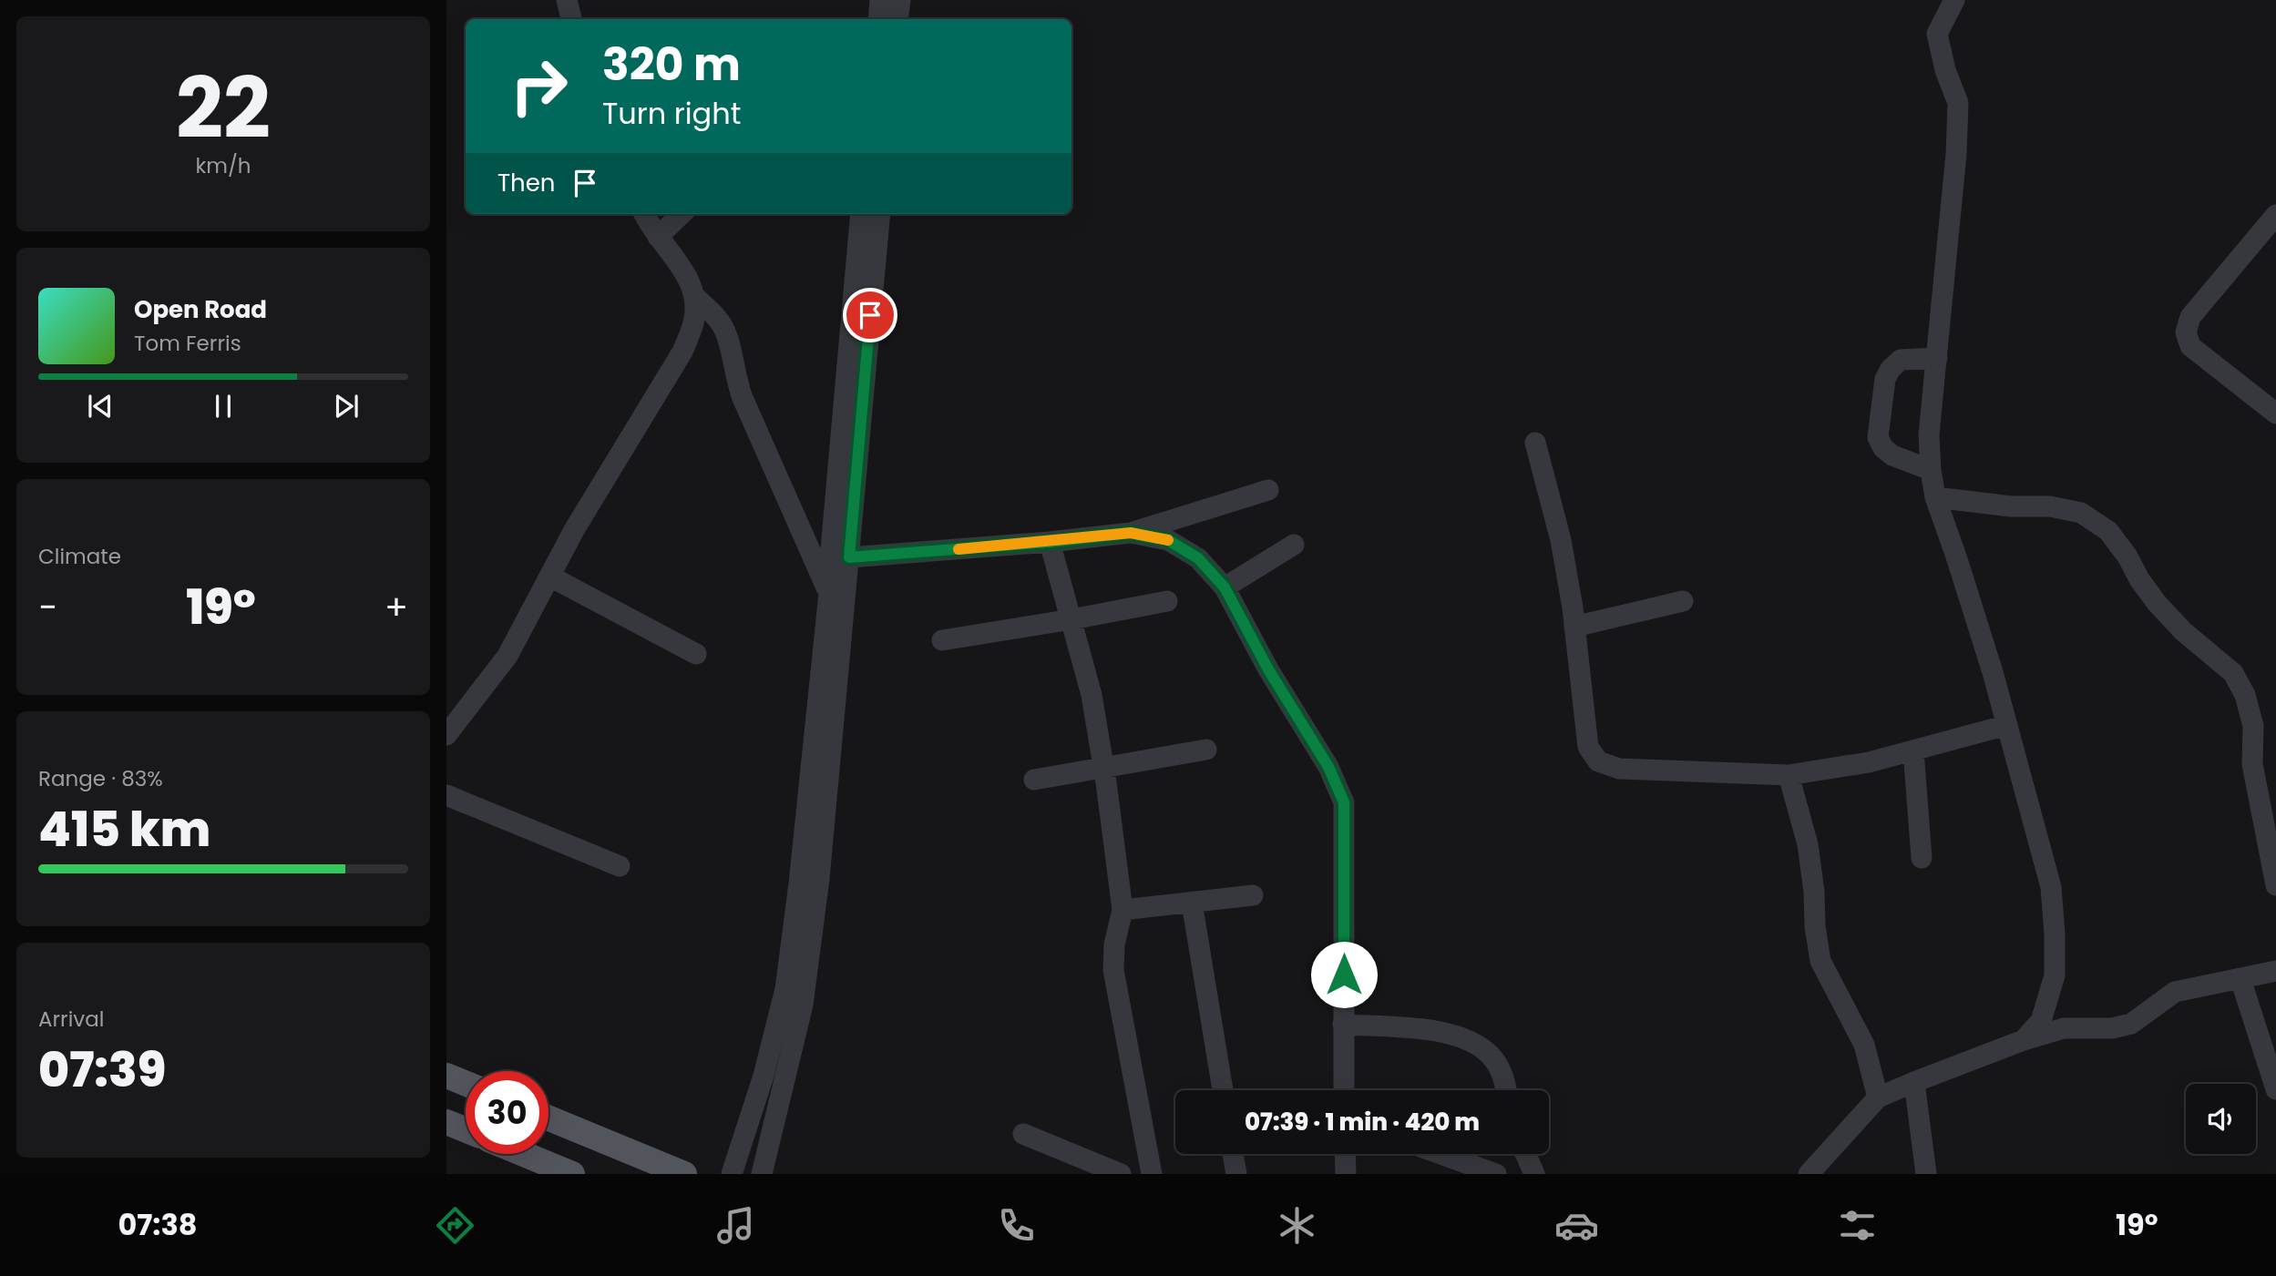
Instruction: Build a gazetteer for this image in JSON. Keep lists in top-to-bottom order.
{
  "page": {
    "tile": [
      ["22", "km/h"],
      "Climate",
      ["Range · 83%", "415 km"],
      ["Arrival", "07:39"]
    ],
    "turn": ["320 m", "Turn right"],
    "then": "Then",
    "song": ["Open Road", "Tom Ferris"],
    "heat": ["−", "19°", "+"],
    "limit": "30",
    "trip": "07:39 · 1 min · 420 m",
    "tabs": ["07:38", "19°"]
  }
}
